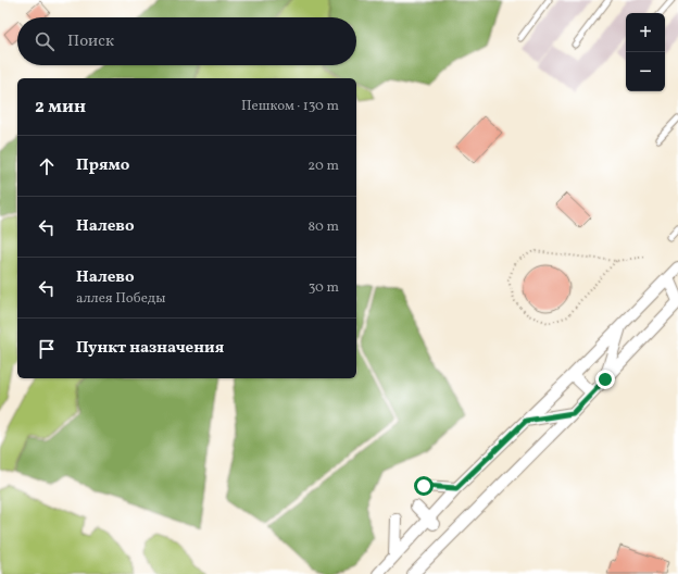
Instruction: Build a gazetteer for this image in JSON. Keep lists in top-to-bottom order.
{
  "page": {
    "map_buttons": ["+", "−"],
    "search": "Поиск",
    "heading": ["2 мин", "Пешком · 130 m"],
    "list": [
      ["Прямо", "20 m"],
      ["Налево", "80 m"],
      ["Налево", "аллея Победы", "30 m"],
      "Пункт назначения"
    ]
  }
}
